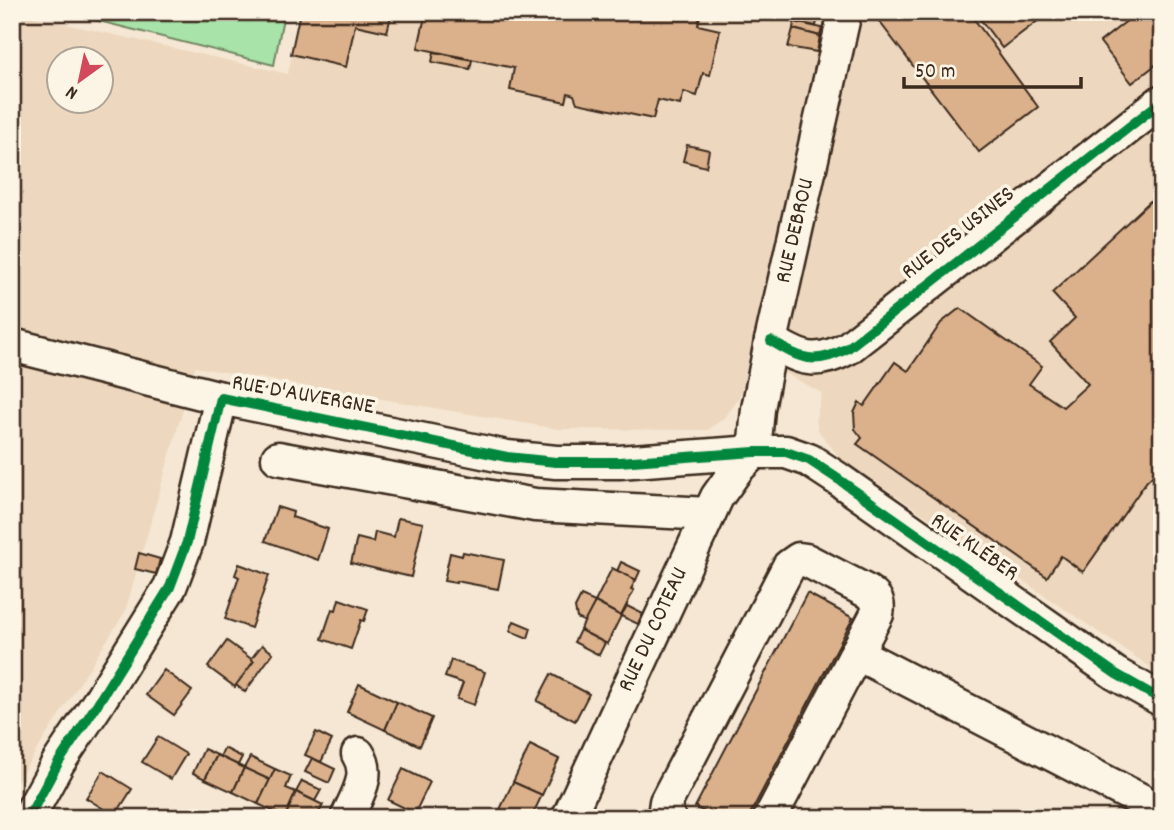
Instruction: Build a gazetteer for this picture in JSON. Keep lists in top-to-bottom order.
{
  "streets": {
    "street": [
      "RUE DEBROU",
      "RUE DES USINES",
      "RUE D'AUVERGNE",
      "RUE KLÉBER",
      "RUE DU COTEAU"
    ]
  },
  "crossings": [
    ["RUE DEBROU", "RUE DES USINES"],
    ["RUE DEBROU", "RUE D'AUVERGNE"],
    ["RUE DEBROU", "RUE KLÉBER"],
    ["RUE DEBROU", "RUE DU COTEAU"],
    ["RUE D'AUVERGNE", "RUE KLÉBER"],
    ["RUE D'AUVERGNE", "RUE DU COTEAU"],
    ["RUE KLÉBER", "RUE DU COTEAU"]
  ],
  "scale_bar": "50 m",
  "north": "bottom left"
}
